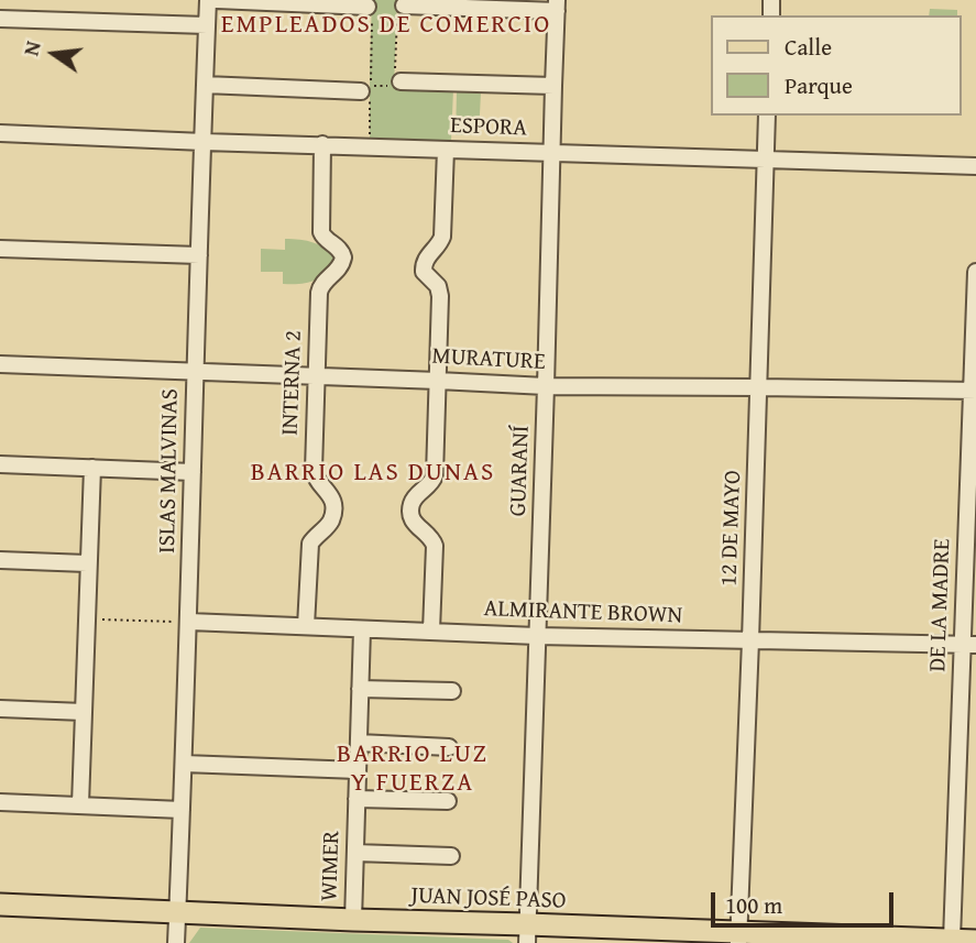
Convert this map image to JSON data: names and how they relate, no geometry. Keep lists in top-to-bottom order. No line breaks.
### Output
{"streets":{"main road":["JUAN JOSÉ PASO"],"street":["ESPORA","MURATURE","INTERNA 2","ISLAS MALVINAS","GUARANÍ","12 DE MAYO","DE LA MADRE","ALMIRANTE BROWN","WIMER"]},"crossings":[["ESPORA","INTERNA 2"],["ESPORA","ISLAS MALVINAS"],["ESPORA","GUARANÍ"],["ESPORA","12 DE MAYO"],["MURATURE","INTERNA 2"],["MURATURE","ISLAS MALVINAS"],["MURATURE","GUARANÍ"],["MURATURE","12 DE MAYO"],["MURATURE","DE LA MADRE"],["INTERNA 2","ALMIRANTE BROWN"],["ISLAS MALVINAS","ALMIRANTE BROWN"],["ISLAS MALVINAS","JUAN JOSÉ PASO"],["GUARANÍ","ALMIRANTE BROWN"],["GUARANÍ","JUAN JOSÉ PASO"],["12 DE MAYO","ALMIRANTE BROWN"],["12 DE MAYO","JUAN JOSÉ PASO"],["DE LA MADRE","ALMIRANTE BROWN"],["DE LA MADRE","JUAN JOSÉ PASO"],["ALMIRANTE BROWN","WIMER"],["WIMER","JUAN JOSÉ PASO"]],"districts":["EMPLEADOS DE COMERCIO","BARRIO LAS DUNAS","BARRIO LUZ Y FUERZA"],"legend":["Calle","Parque"],"scale_bar":"100 m","north":"left"}
